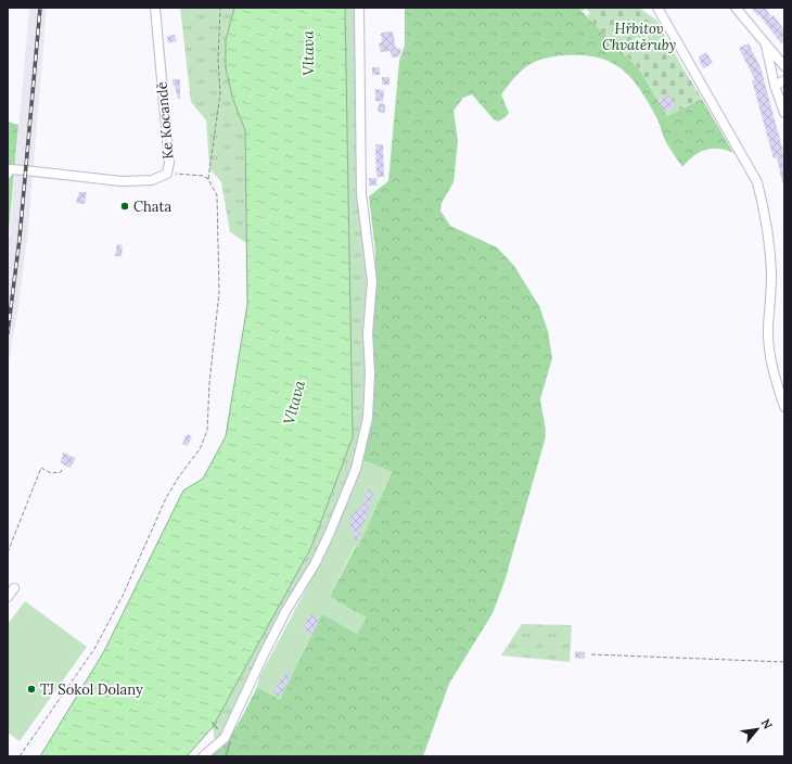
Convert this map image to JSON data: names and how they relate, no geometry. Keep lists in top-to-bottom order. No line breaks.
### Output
{"streets":{"street":["Ke Kocandě"]},"water":["Vltava"],"parks":["Hřbitov Chvatěruby"],"places":["Chata","TJ Sokol Dolany"],"north":"top right"}
